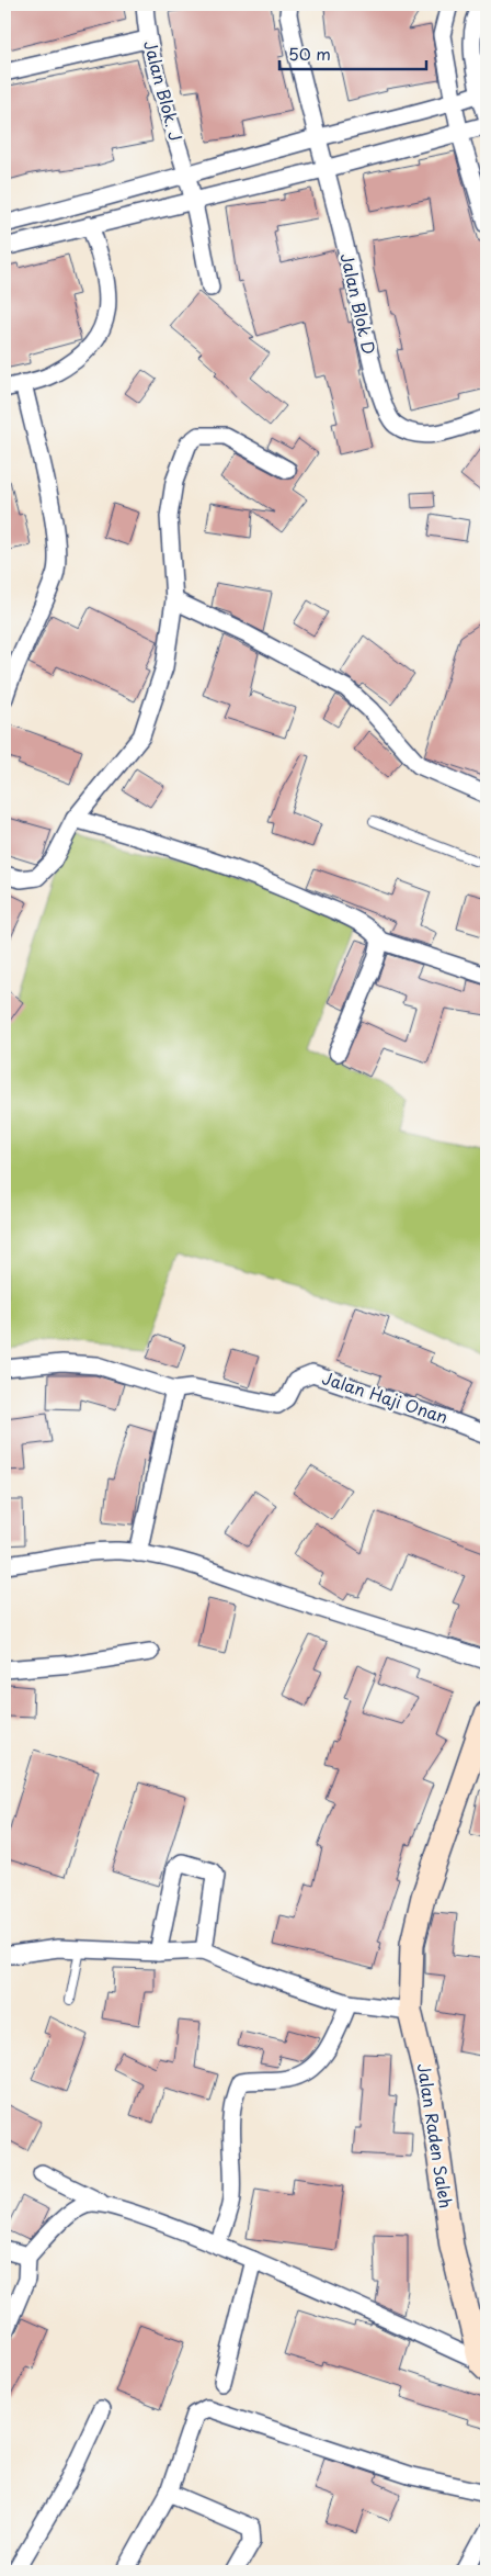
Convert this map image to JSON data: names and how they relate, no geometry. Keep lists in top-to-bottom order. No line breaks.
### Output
{"streets":{"street":["Jalan Blok. J","Jalan Blok D","Jalan Haji Onan","Jalan Raden Saleh"]},"scale_bar":"50 m"}
